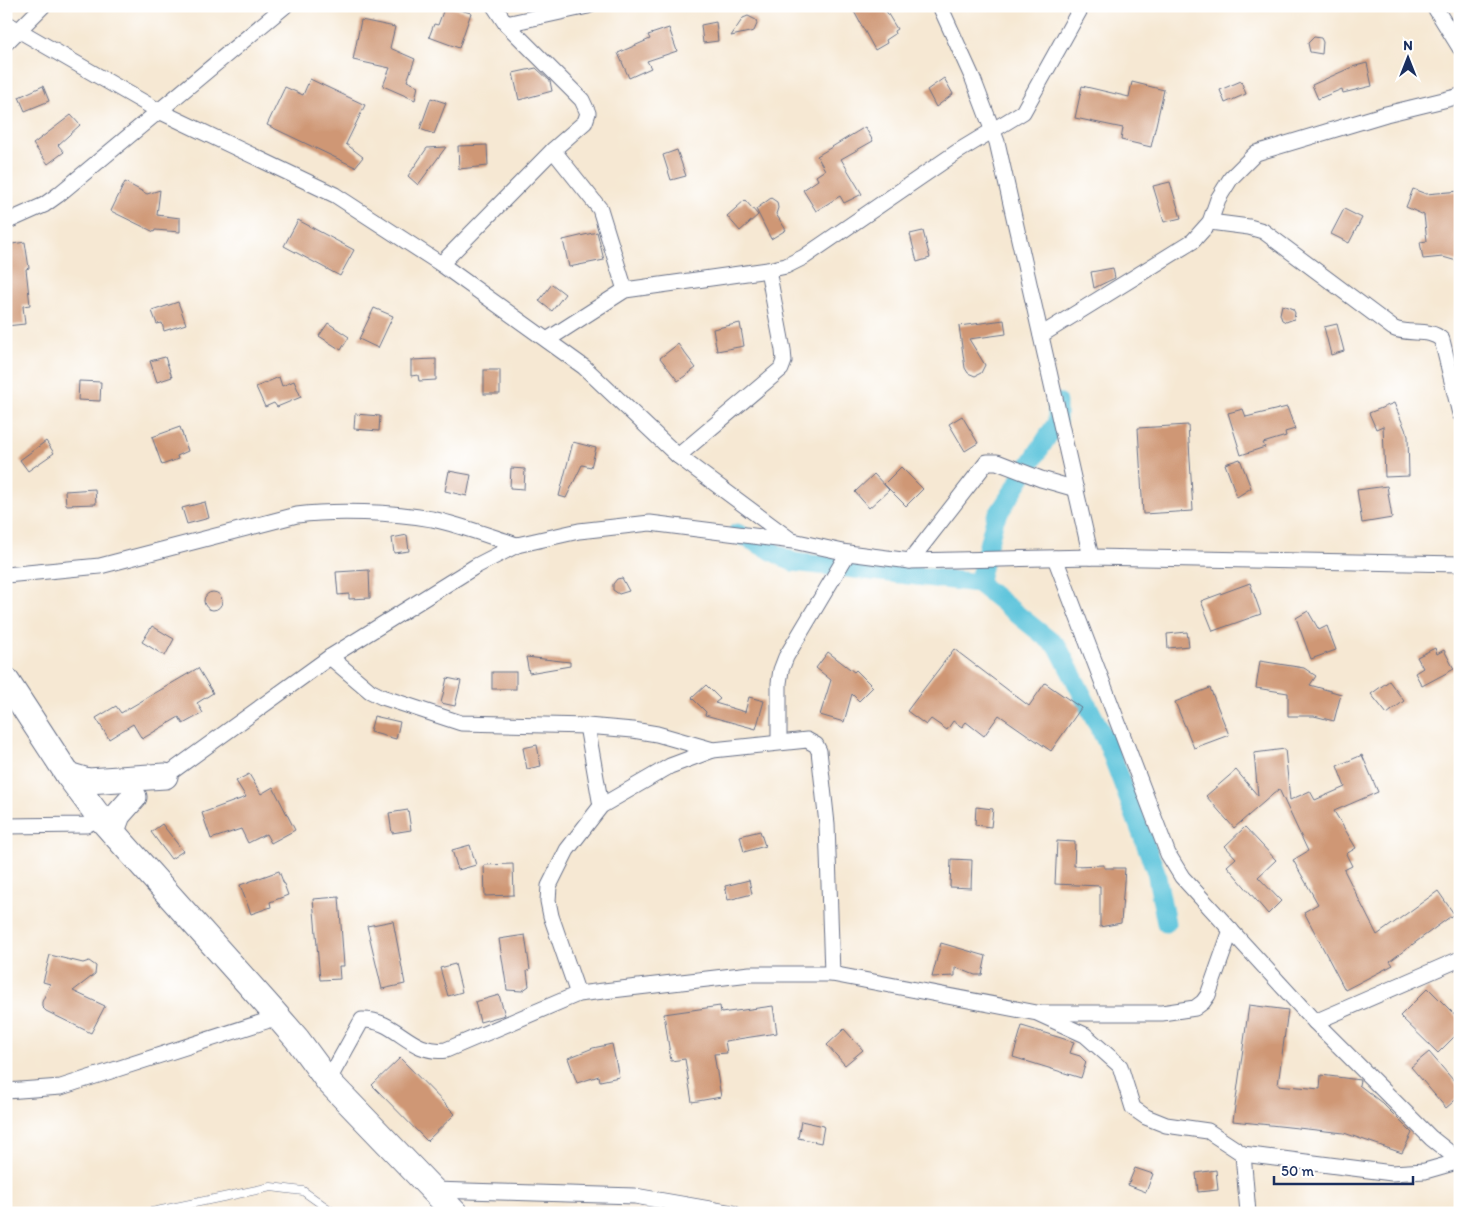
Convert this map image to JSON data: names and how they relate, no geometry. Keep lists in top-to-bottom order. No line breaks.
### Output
{"scale_bar":"50 m","north":"top"}
